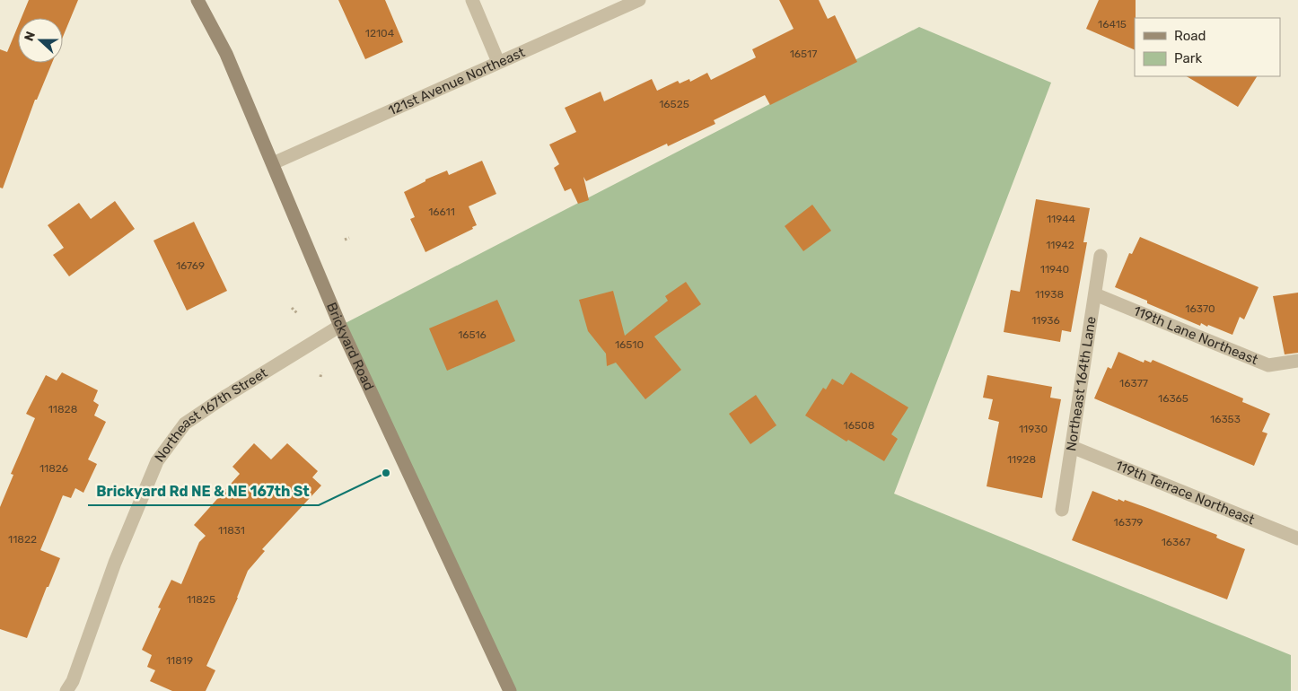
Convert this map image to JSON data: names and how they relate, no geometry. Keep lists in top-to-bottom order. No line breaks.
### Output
{"streets":{"street":["121st Avenue Northeast","119th Lane Northeast","Brickyard Road","Northeast 164th Lane","Northeast 167th Street","119th Terrace Northeast"]},"crossings":[["121st Avenue Northeast","Brickyard Road"],["119th Lane Northeast","Northeast 164th Lane"],["Brickyard Road","Northeast 167th Street"],["Northeast 164th Lane","119th Terrace Northeast"]],"places":["Brickyard Rd NE & NE 167th St"],"house_numbers":["16415","12104","16517","16525","16611","11944","11942","16769","11940","11938","16370","11936","16516","16510","16377","16365","11828","16353","16508","11930","11928","11826","16379","11831","11822","16367","11825","11819"],"legend":["Road","Park"],"north":"left"}
